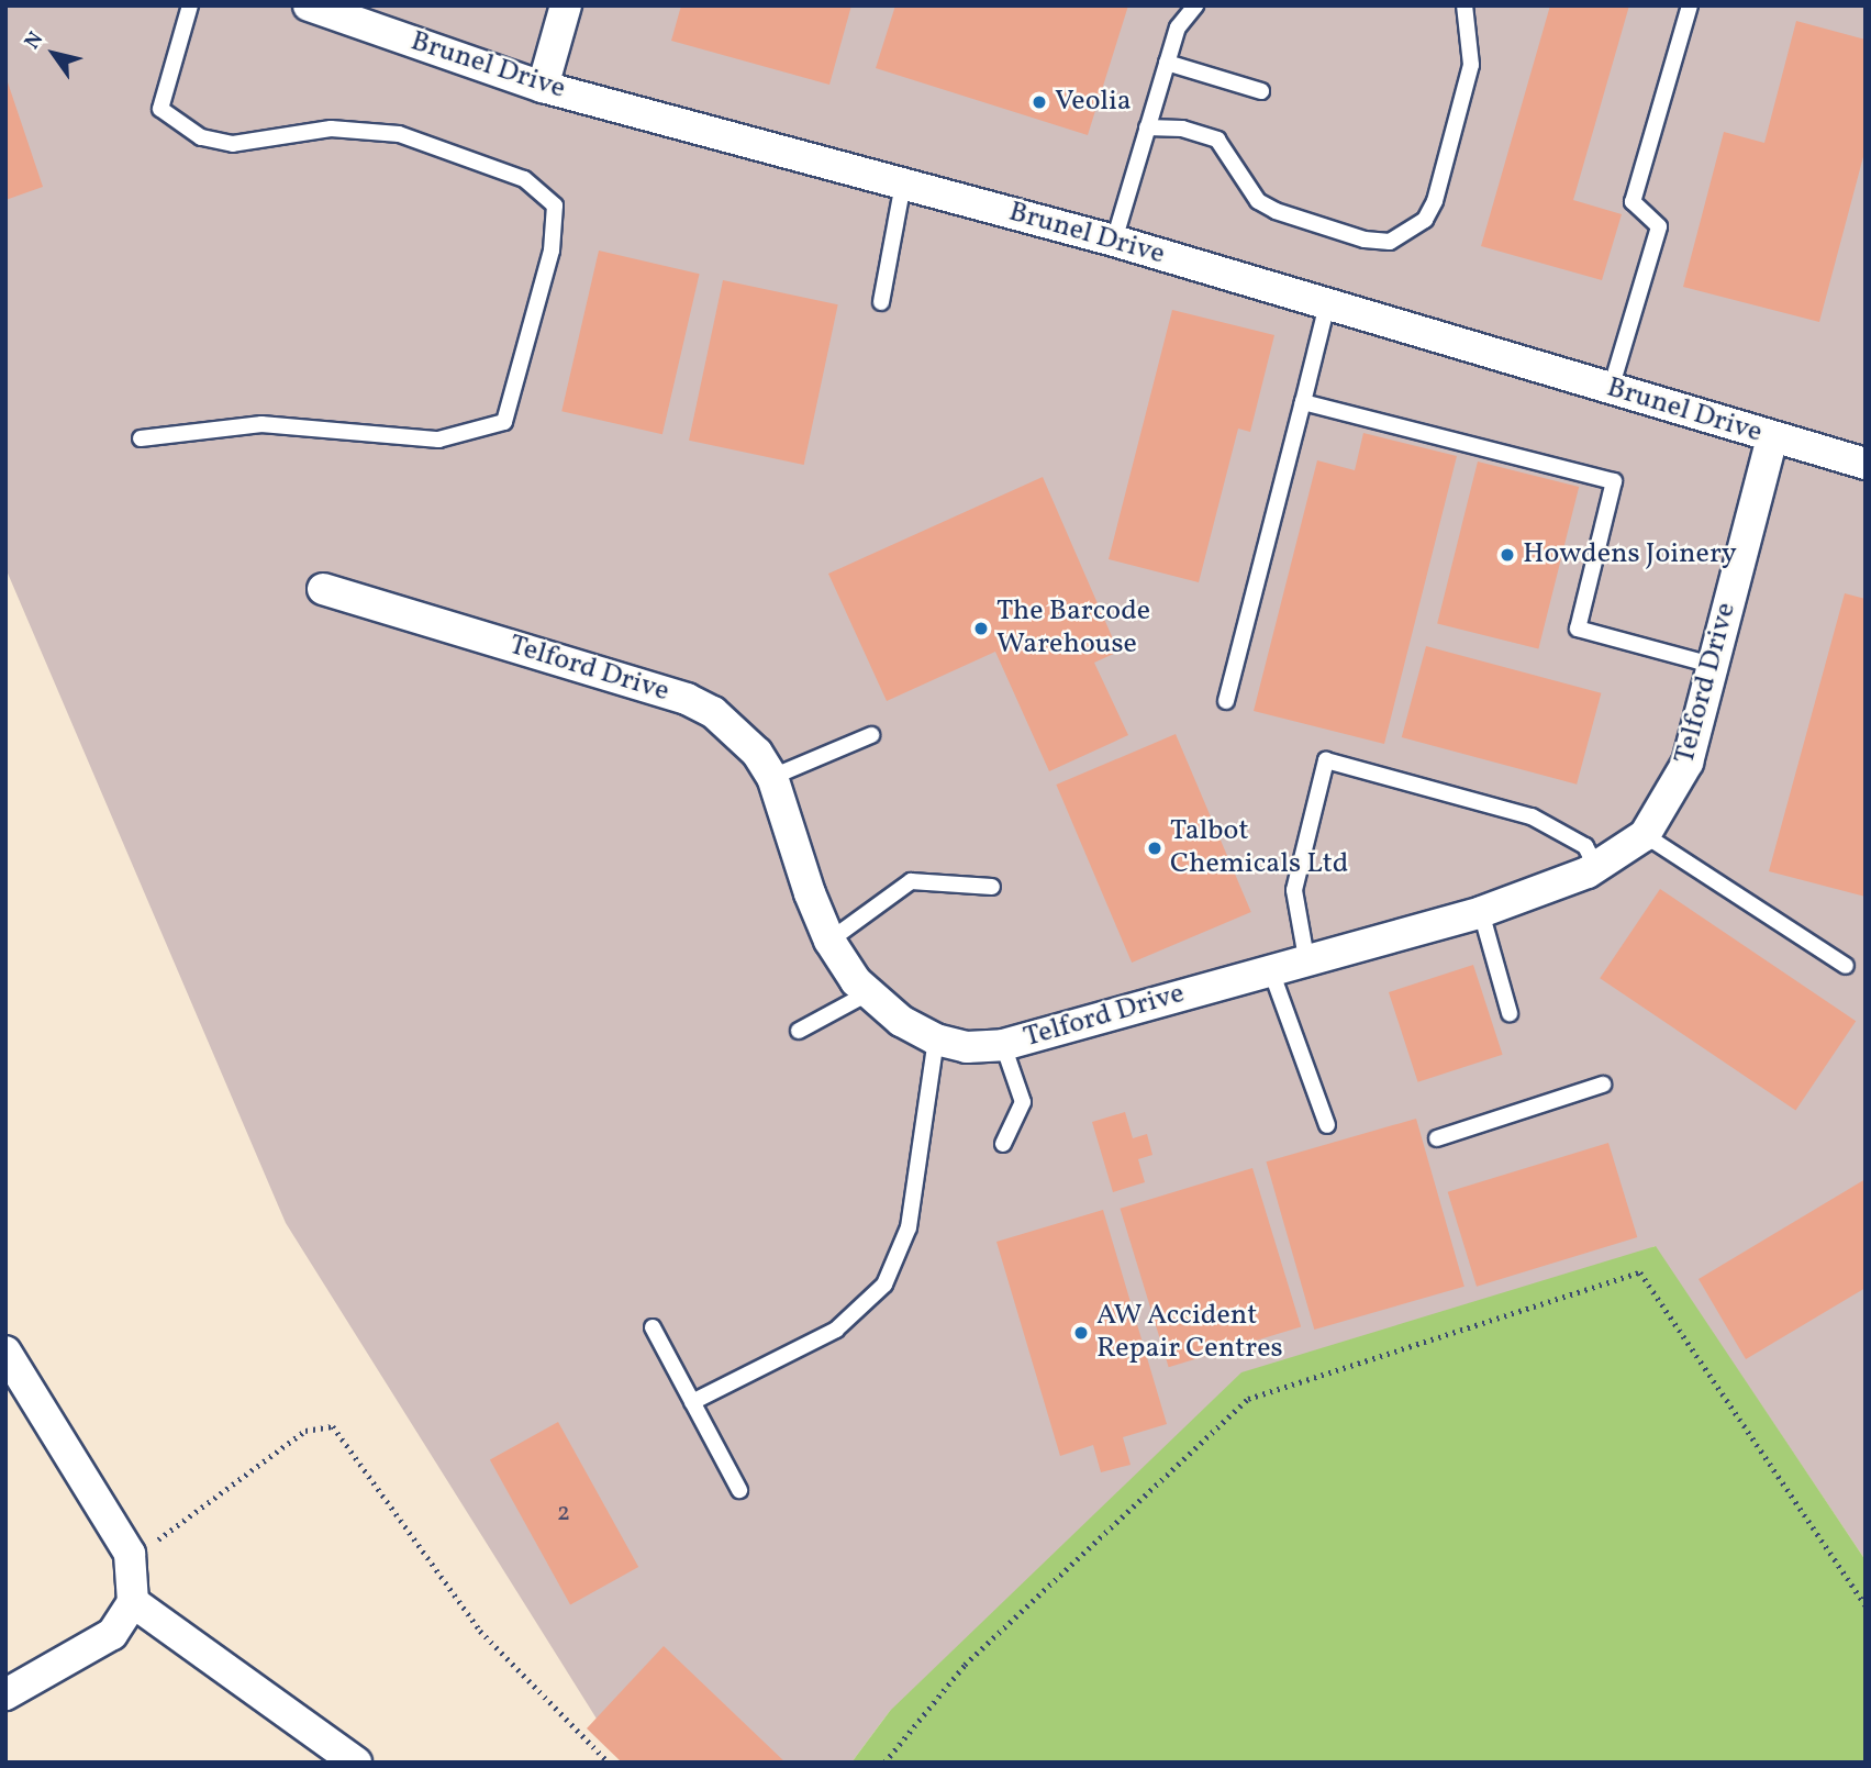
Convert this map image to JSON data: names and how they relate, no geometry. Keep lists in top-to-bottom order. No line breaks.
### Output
{"streets":{"street":["Brunel Drive","Telford Drive"]},"crossings":[["Brunel Drive","Telford Drive"]],"places":["Veolia","Howdens Joinery","The Barcode Warehouse","Talbot Chemicals Ltd","AW Accident Repair Centres"],"house_numbers":["2"],"north":"top left"}
